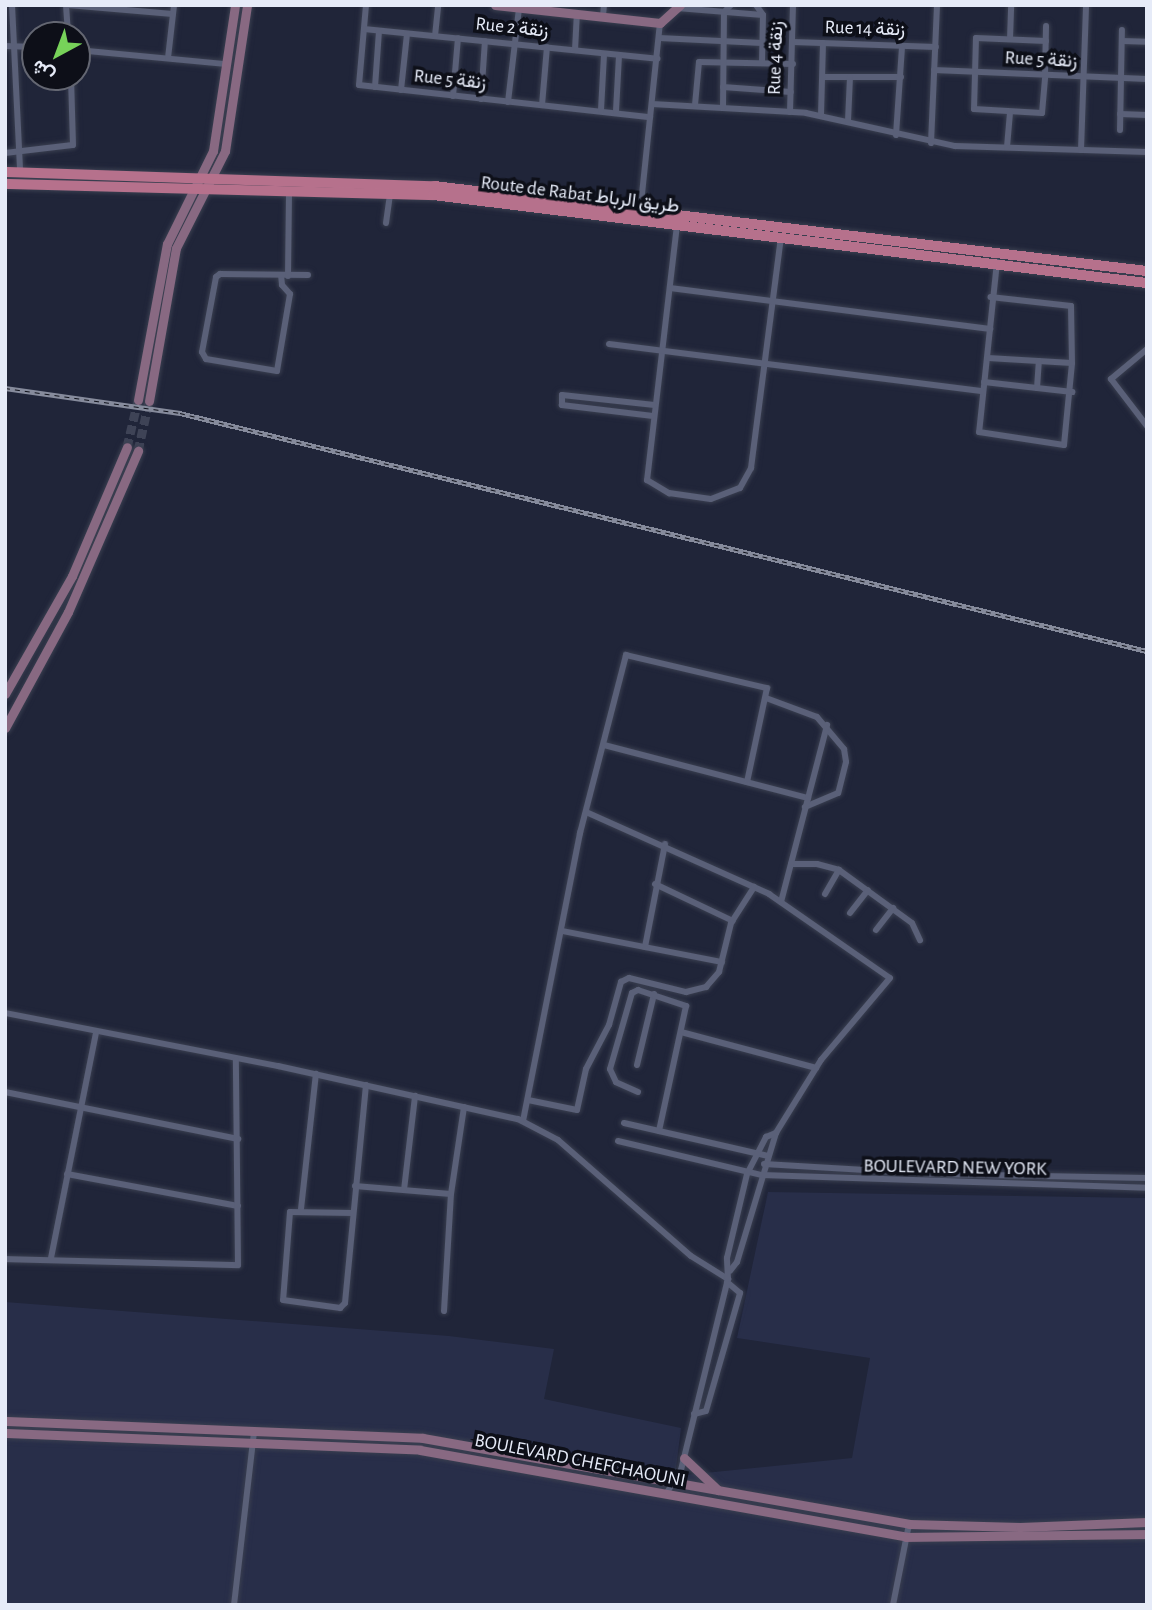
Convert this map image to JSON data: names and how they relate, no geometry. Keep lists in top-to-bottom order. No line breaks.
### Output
{"streets":{"main road":["Route de Rabat طريق الرباط"],"street":["Rue 2 زنقة","Rue 14 زنقة","Rue 4 زنقة","Rue 5 زنقة","BOULEVARD NEW YORK","BOULEVARD CHEFCHAOUNI"]},"crossings":[["Rue 2 زنقة","Rue 5 زنقة"],["Rue 14 زنقة","Rue 4 زنقة"]],"north":"bottom left"}
